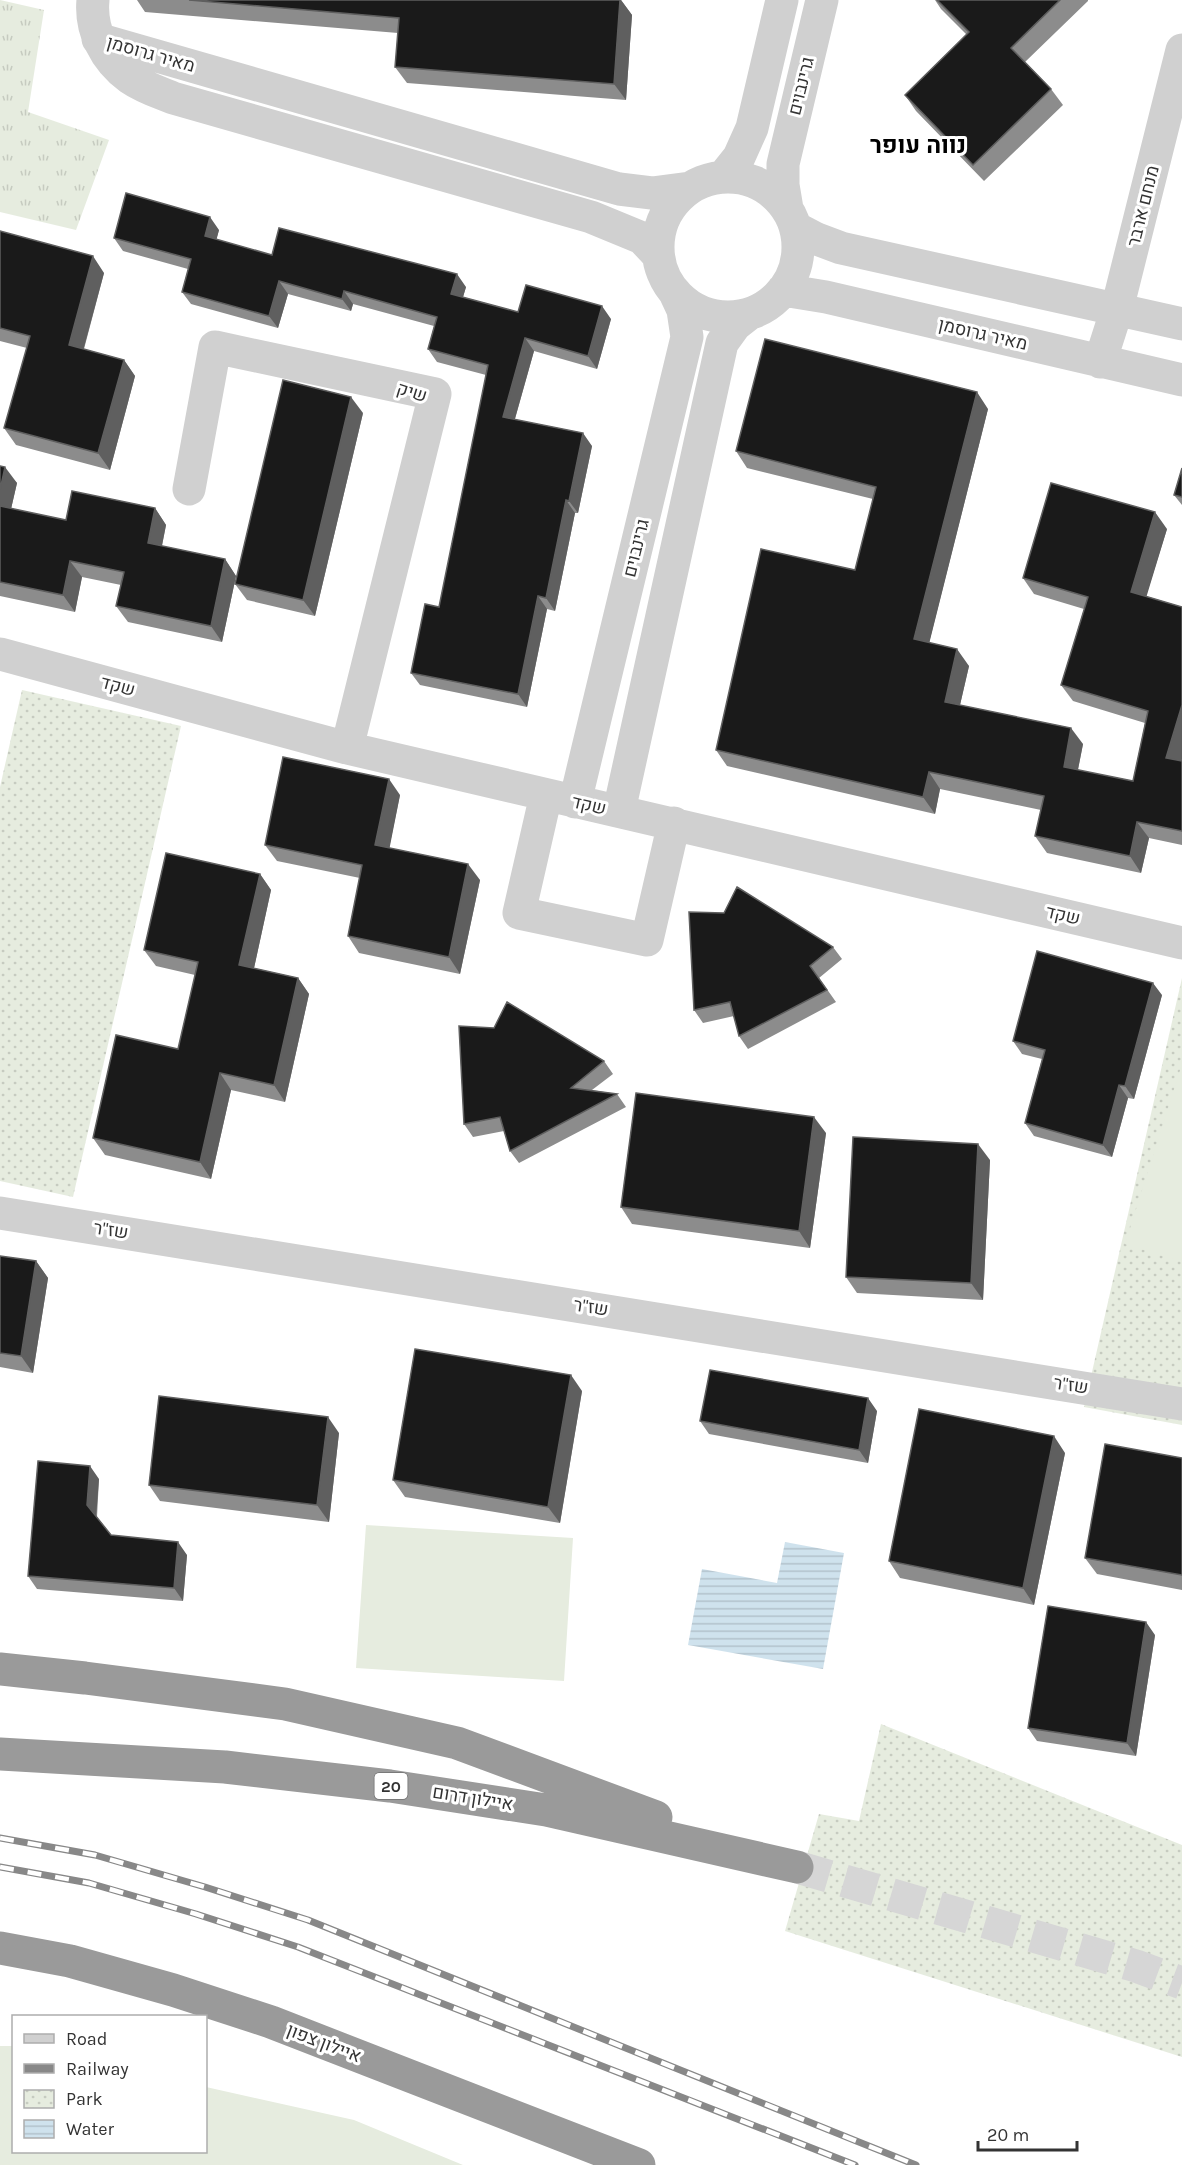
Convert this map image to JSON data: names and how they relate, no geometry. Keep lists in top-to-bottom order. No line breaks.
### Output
{"streets":{"highway":["20","איילון דרום","איילון צפון"],"street":["מאיר גרוסמן","גרינבוים","מנחם ארבר","שיק","שקד","שז\"ר"]},"crossings":[["מאיר גרוסמן","גרינבוים"],["מאיר גרוסמן","מנחם ארבר"],["גרינבוים","שקד"],["שיק","שקד"]],"districts":["נווה עופר"],"legend":["Road","Railway","Park","Water"],"scale_bar":"20 m"}
